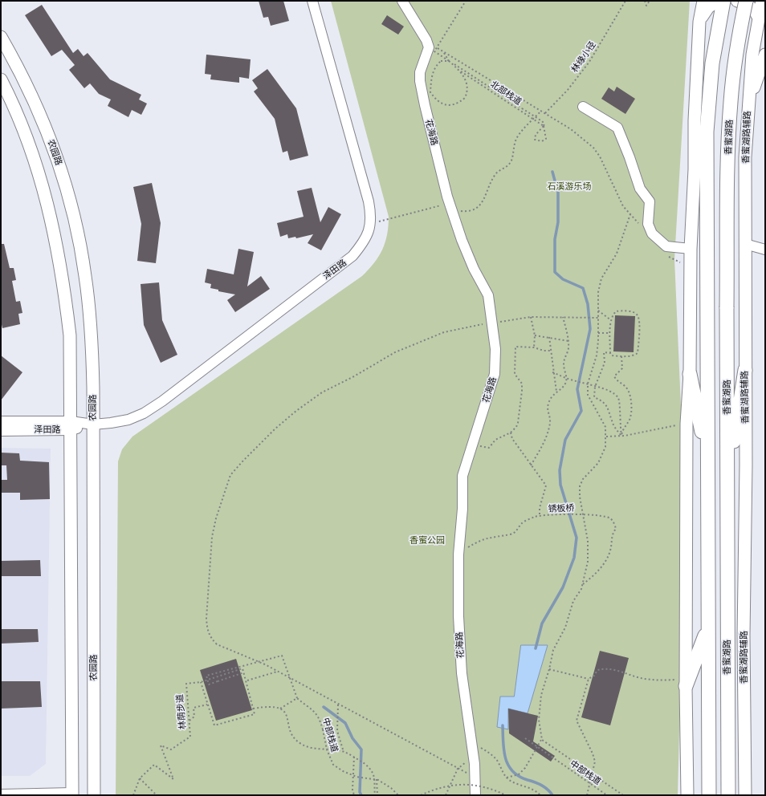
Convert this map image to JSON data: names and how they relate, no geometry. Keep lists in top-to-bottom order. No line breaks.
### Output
{"streets":{"highway":["香蜜湖路"],"main road":["香蜜湖路辅路","农园路"],"street":["花海路","泽田路"],"path":["林缘小径","北部栈道","锈板桥","林荫步道","中部栈道"]},"crossings":[["花海路","锈板桥"],["农园路","泽田路"]],"parks":["石溪游乐场","香蜜公园"]}
